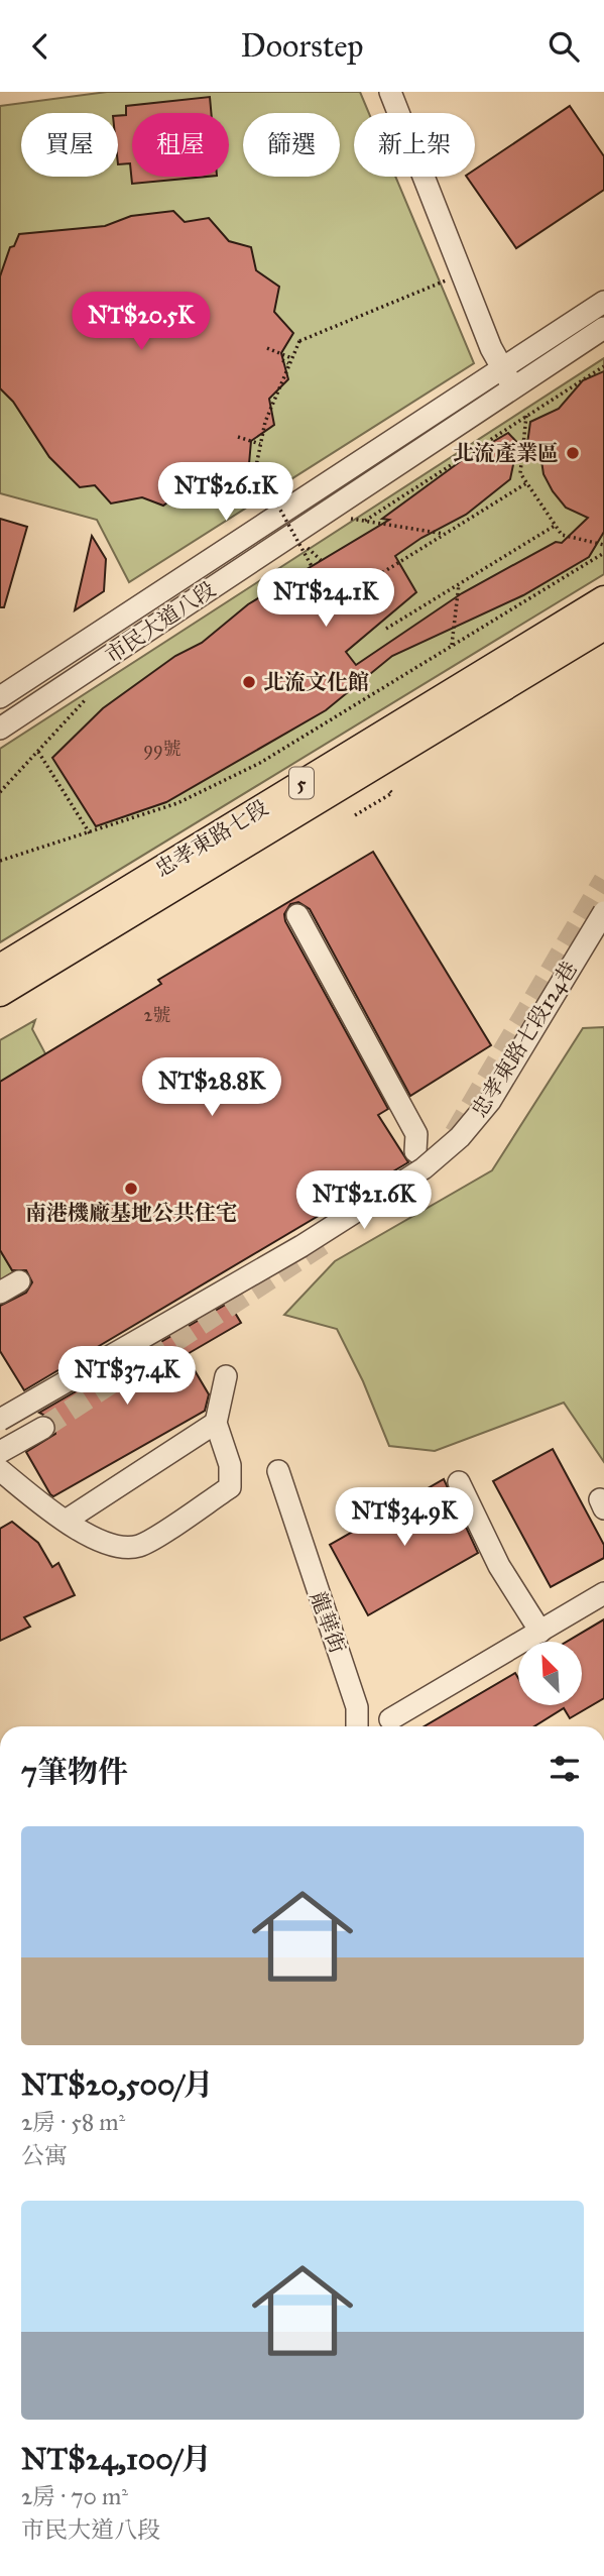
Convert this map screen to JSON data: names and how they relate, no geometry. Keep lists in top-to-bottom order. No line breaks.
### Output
{"streets":{"main road":["5","忠孝東路七段"],"street":["市民大道八段","忠孝東路七段124巷","龍華街"]},"places":["北流產業區","北流文化館","南港機廠基地公共住宅"],"house_numbers":["99號","2號"],"north":"top left","page":{"header":"Doorstep","chip":["買屋","租屋","篩選","新上架"],"price":["NT$20.5K","NT$26.1K","NT$24.1K","NT$28.8K","NT$21.6K","NT$37.4K","NT$34.9K"],"heading":"7筆物件","list":[{"name":"NT$20,500/月","note":"2房 · 58 m² · 公寓"},{"name":"NT$24,100/月","note":"2房 · 70 m² · 市民大道八段"}]}}
